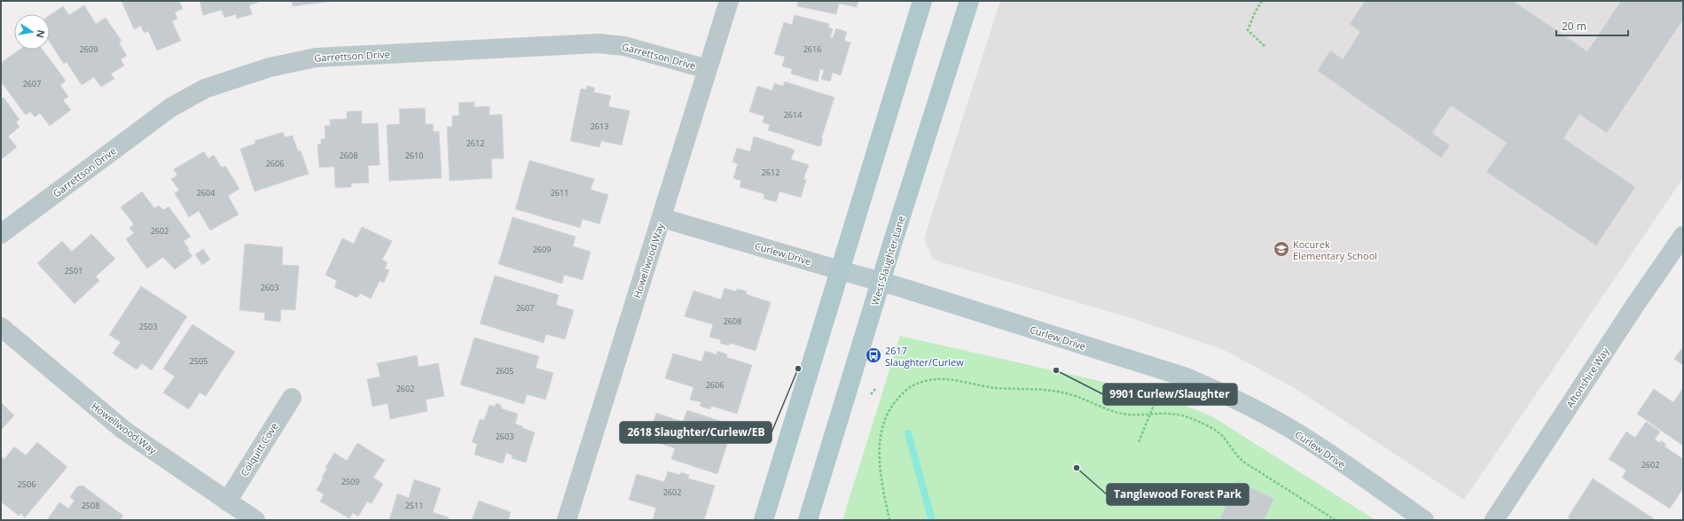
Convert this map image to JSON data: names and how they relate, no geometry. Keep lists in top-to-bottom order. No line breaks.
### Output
{"streets":{"main road":["West Slaughter Lane"],"street":["Garrettson Drive","Curlew Drive","Howellwood Way","Aftonshire Way","Colquitt Cove"]},"crossings":[["Garrettson Drive","Howellwood Way"],["Curlew Drive","Howellwood Way"],["Curlew Drive","West Slaughter Lane"],["Howellwood Way","Colquitt Cove"]],"places":{"school or university":["Kocurek Elementary School"],"bus stop":["2617 Slaughter/Curlew"],"other":["2618 Slaughter/Curlew/EB","9901 Curlew/Slaughter","Tanglewood Forest Park"]},"house_numbers":["2609","2616","2607","2614","2613","2612","2608","2610","2606","2612","2604","2611","2602","2609","2501","2603","2607","2608","2503","2505","2605","2606","2602","2603","2602","2509","2506","2602","2508","2511"],"scale_bar":"20 m","north":"right"}
